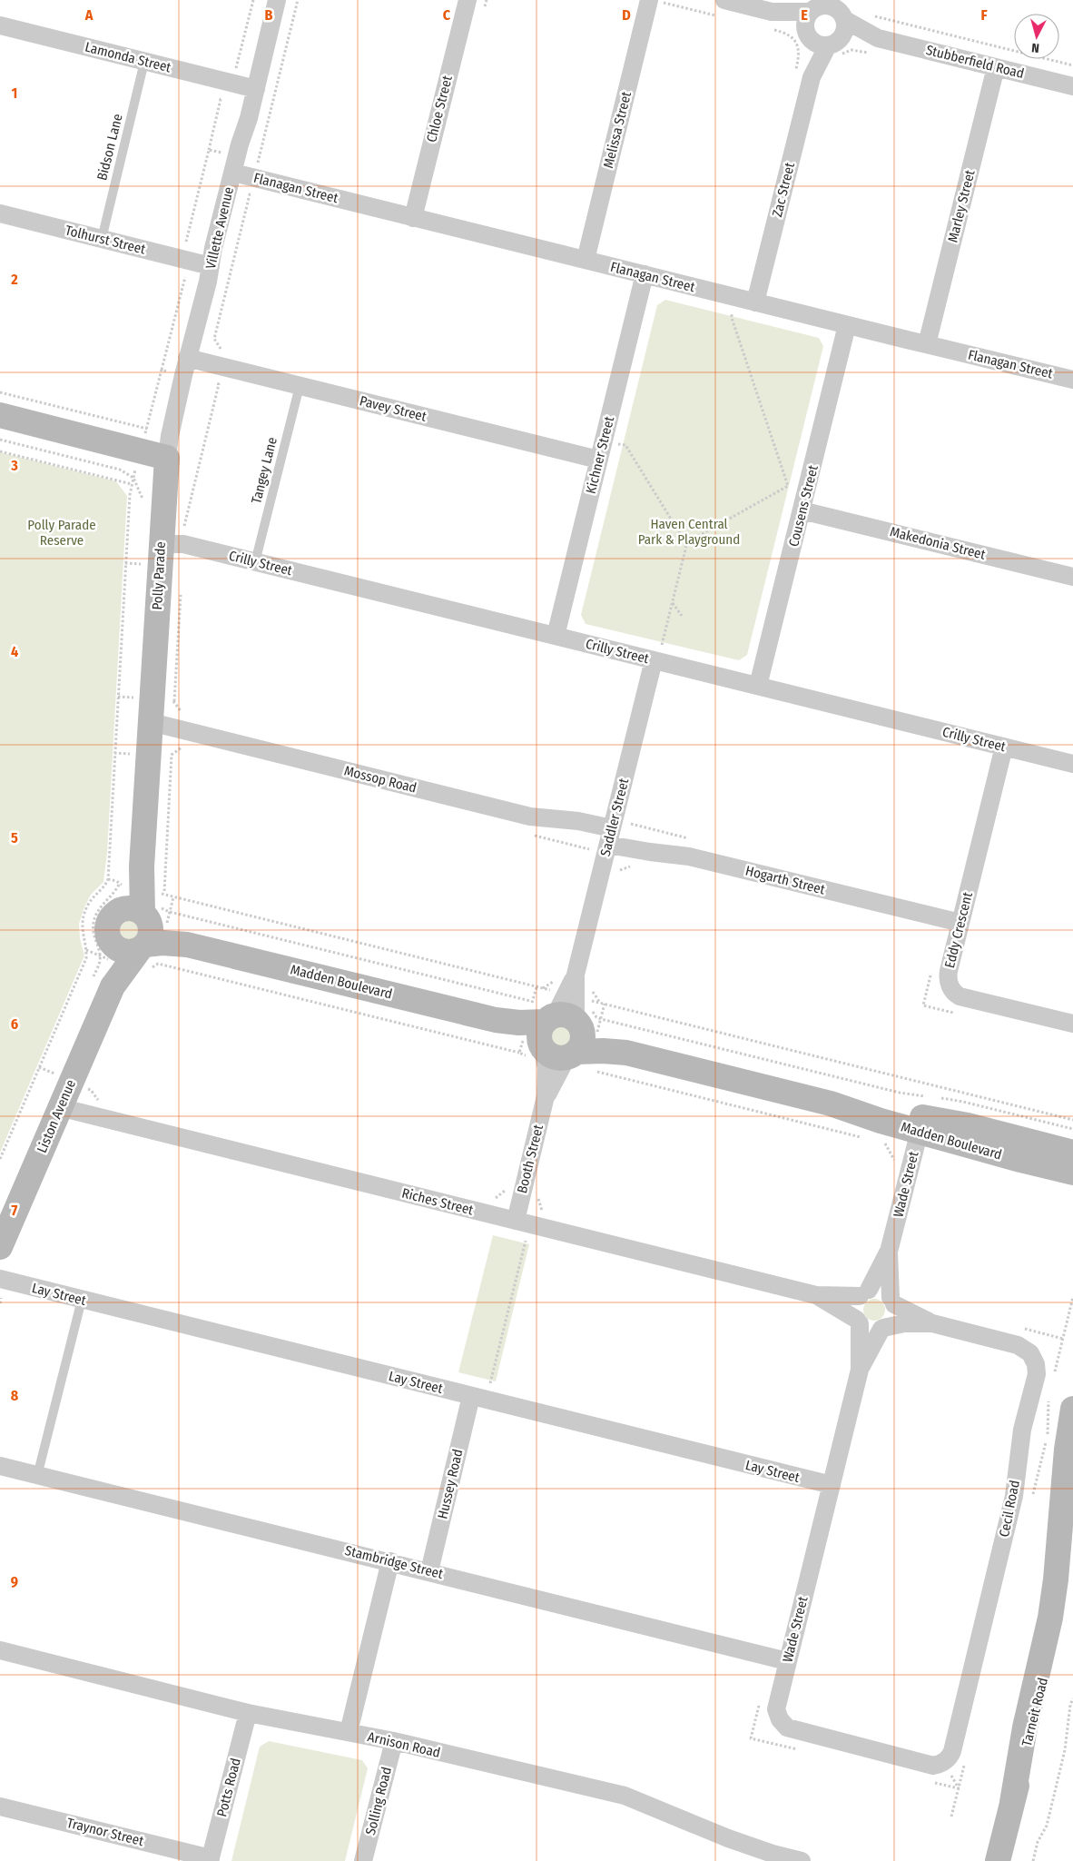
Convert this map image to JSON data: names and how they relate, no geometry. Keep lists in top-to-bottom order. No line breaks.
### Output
{"streets":{"street":["Lamonda Street","Stubberfield Road","Chloe Street","Melissa Street","Flanagan Street","Zac Street","Marley Street","Villette Avenue","Tolhurst Street","Pavey Street","Kichner Street","Cousens Street","Makedonia Street","Crilly Street","Polly Parade","Mossop Road","Saddler Street","Hogarth Street","Eddy Crescent","Madden Boulevard","Liston Avenue","Booth Street","Wade Street","Riches Street","Lay Street","Hussey Road","Cecil Road","Stambridge Street","Tarneit Road","Arnison Road","Potts Road","Solling Road","Traynor Street"],"lane":["Bidson Lane","Tangey Lane"]},"crossings":[["Lamonda Street","Bidson Lane"],["Lamonda Street","Villette Avenue"],["Stubberfield Road","Zac Street"],["Stubberfield Road","Marley Street"],["Chloe Street","Flanagan Street"],["Melissa Street","Flanagan Street"],["Bidson Lane","Tolhurst Street"],["Flanagan Street","Zac Street"],["Flanagan Street","Marley Street"],["Flanagan Street","Villette Avenue"],["Flanagan Street","Kichner Street"],["Flanagan Street","Cousens Street"],["Villette Avenue","Tolhurst Street"],["Villette Avenue","Pavey Street"],["Villette Avenue","Polly Parade"],["Pavey Street","Kichner Street"],["Pavey Street","Tangey Lane"],["Kichner Street","Crilly Street"],["Tangey Lane","Crilly Street"],["Cousens Street","Makedonia Street"],["Cousens Street","Crilly Street"],["Crilly Street","Polly Parade"],["Crilly Street","Saddler Street"],["Crilly Street","Eddy Crescent"],["Polly Parade","Mossop Road"],["Polly Parade","Madden Boulevard"],["Polly Parade","Liston Avenue"],["Mossop Road","Saddler Street"],["Mossop Road","Hogarth Street"],["Saddler Street","Hogarth Street"],["Saddler Street","Madden Boulevard"],["Saddler Street","Booth Street"],["Hogarth Street","Eddy Crescent"],["Madden Boulevard","Liston Avenue"],["Madden Boulevard","Booth Street"],["Madden Boulevard","Wade Street"],["Liston Avenue","Riches Street"],["Booth Street","Riches Street"],["Wade Street","Riches Street"],["Wade Street","Lay Street"],["Wade Street","Cecil Road"],["Wade Street","Stambridge Street"],["Riches Street","Cecil Road"],["Lay Street","Hussey Road"],["Hussey Road","Stambridge Street"],["Arnison Road","Potts Road"],["Arnison Road","Solling Road"],["Potts Road","Traynor Street"]],"parks":["Haven Central Park & Playground","Polly Parade Reserve"],"north":"bottom","grid":{"columns":["A","B","C","D","E","F"],"rows":["1","2","3","4","5","6","7","8","9"]}}
